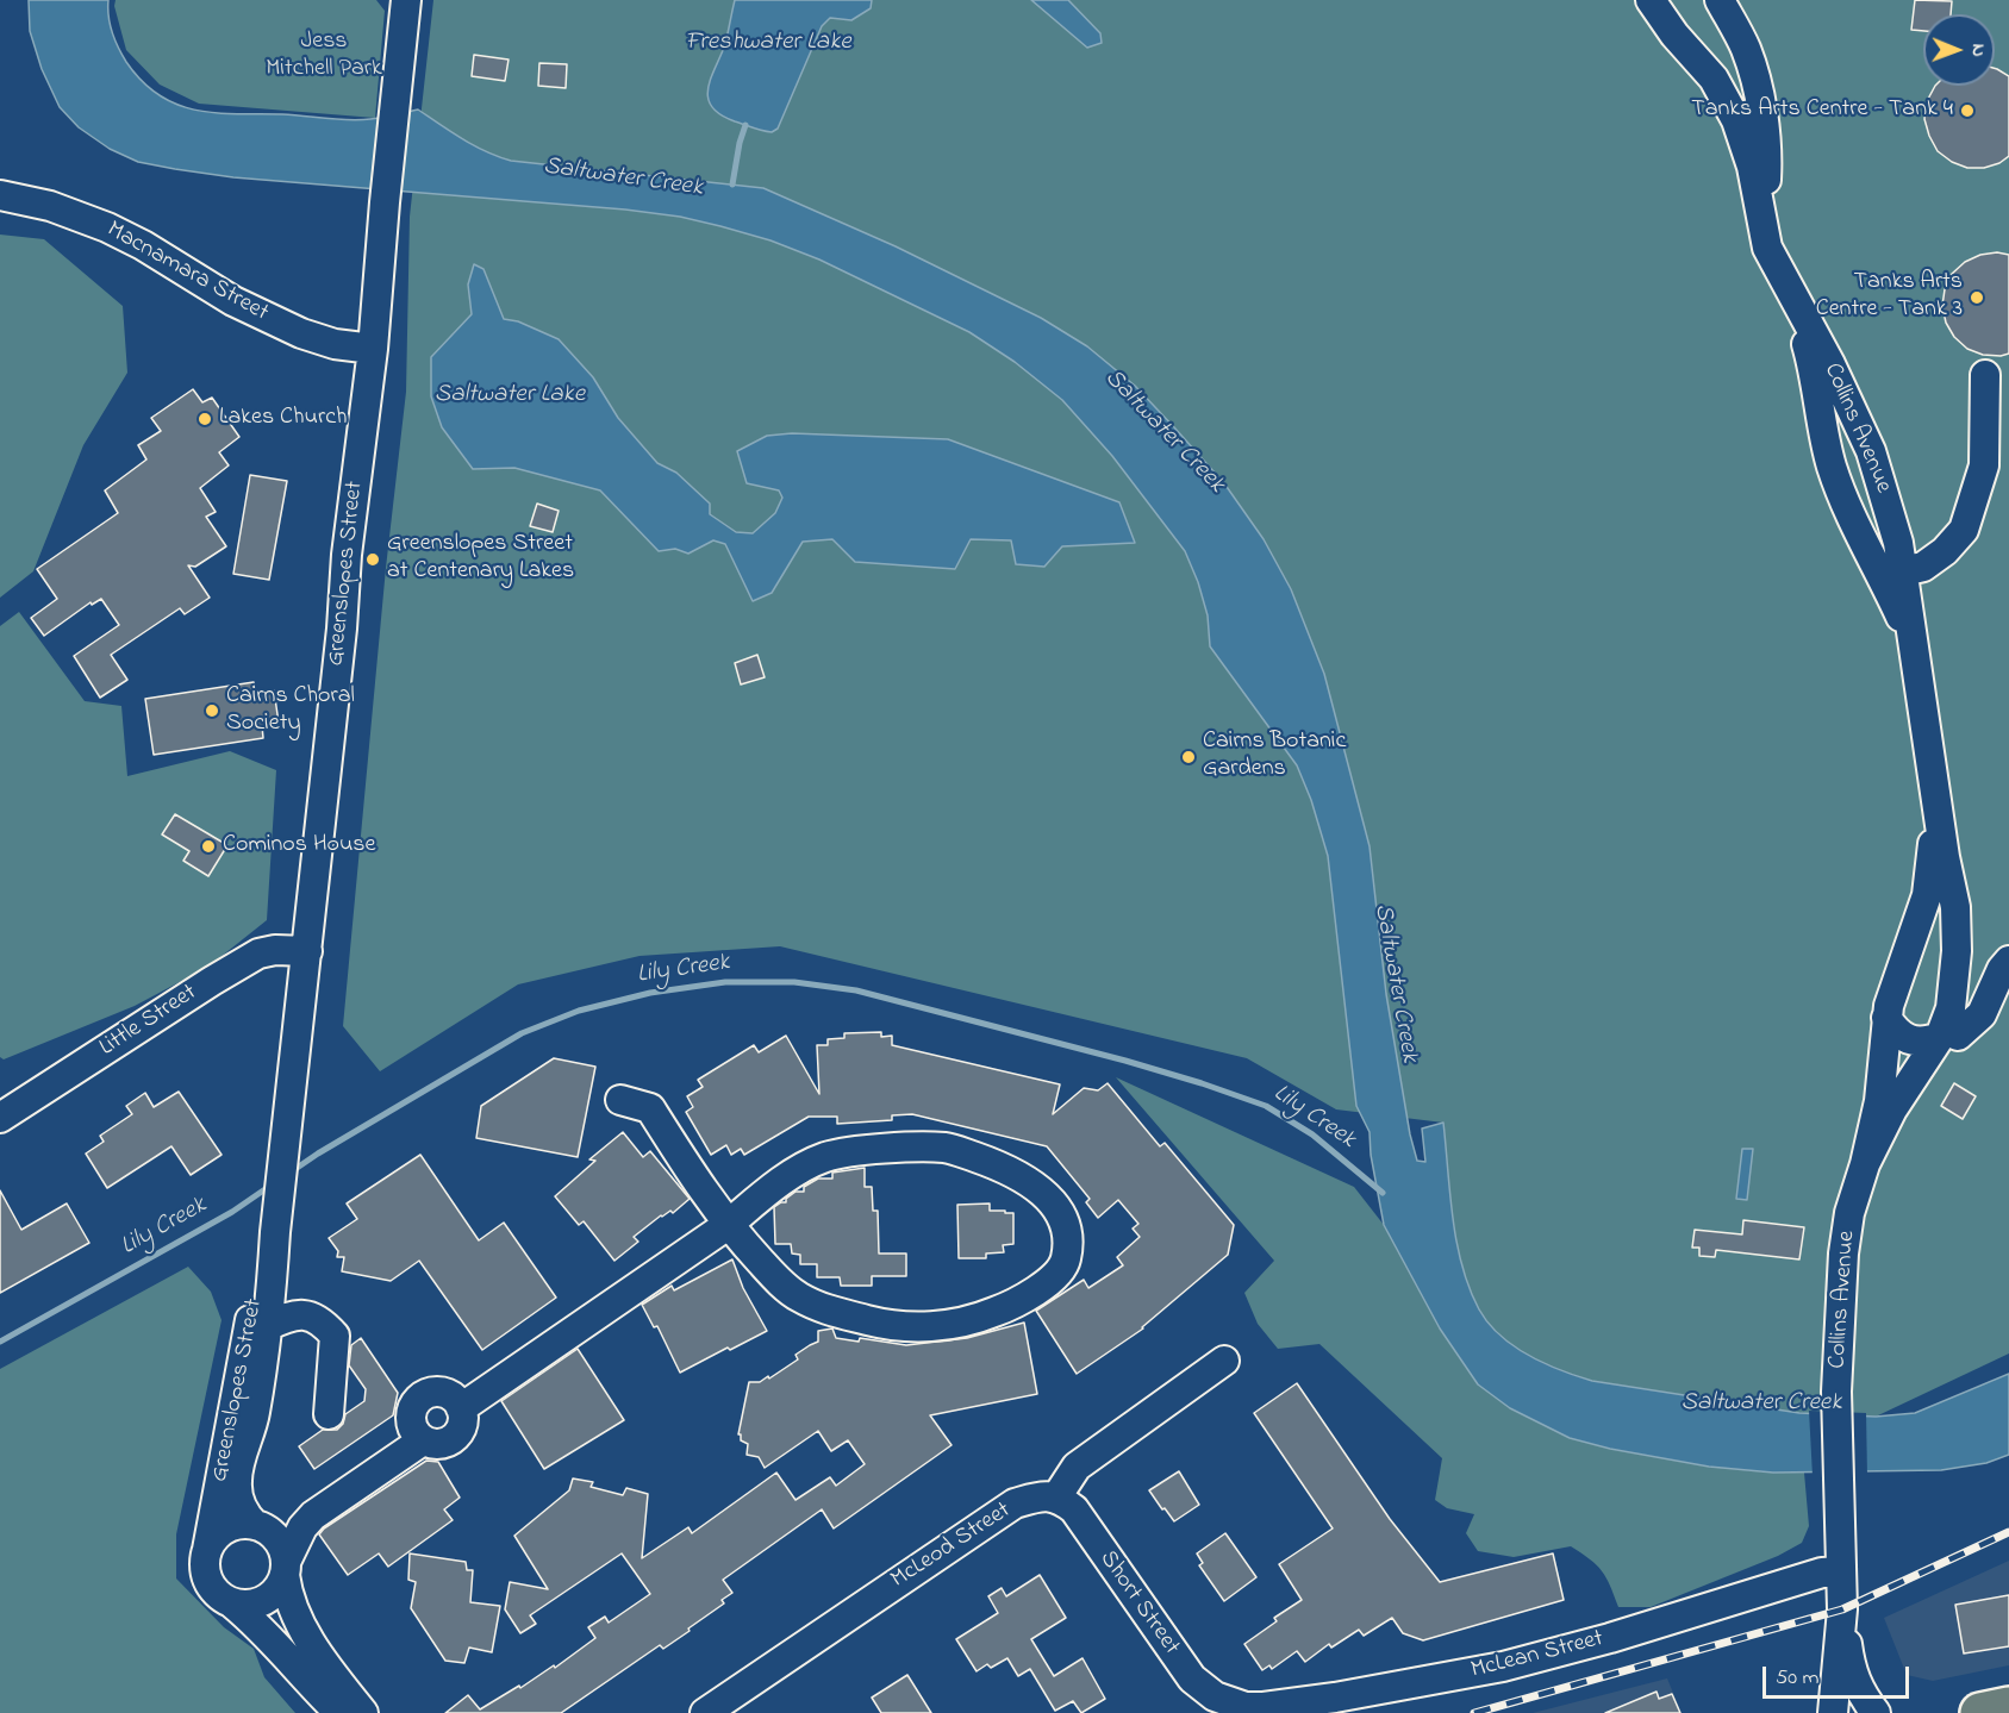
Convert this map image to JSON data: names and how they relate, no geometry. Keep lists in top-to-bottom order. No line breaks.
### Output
{"streets":{"street":["Macnamara Street","Collins Avenue","Greenslopes Street","Little Street","McLeod Street","Short Street","McLean Street"]},"crossings":[["Macnamara Street","Greenslopes Street"],["Collins Avenue","McLean Street"],["Greenslopes Street","Little Street"],["McLeod Street","Short Street"],["Short Street","McLean Street"]],"water":["Freshwater Lake","Saltwater Creek","Saltwater Lake","Lily Creek"],"parks":["Jess Mitchell Park"],"places":["Tanks Arts Centre - Tank 4","Tanks Arts Centre - Tank 3","Lakes Church","Greenslopes Street at Centenary Lakes","Cairns Choral Society","Cairns Botanic Gardens","Cominos House"],"scale_bar":"50 m","north":"right"}
